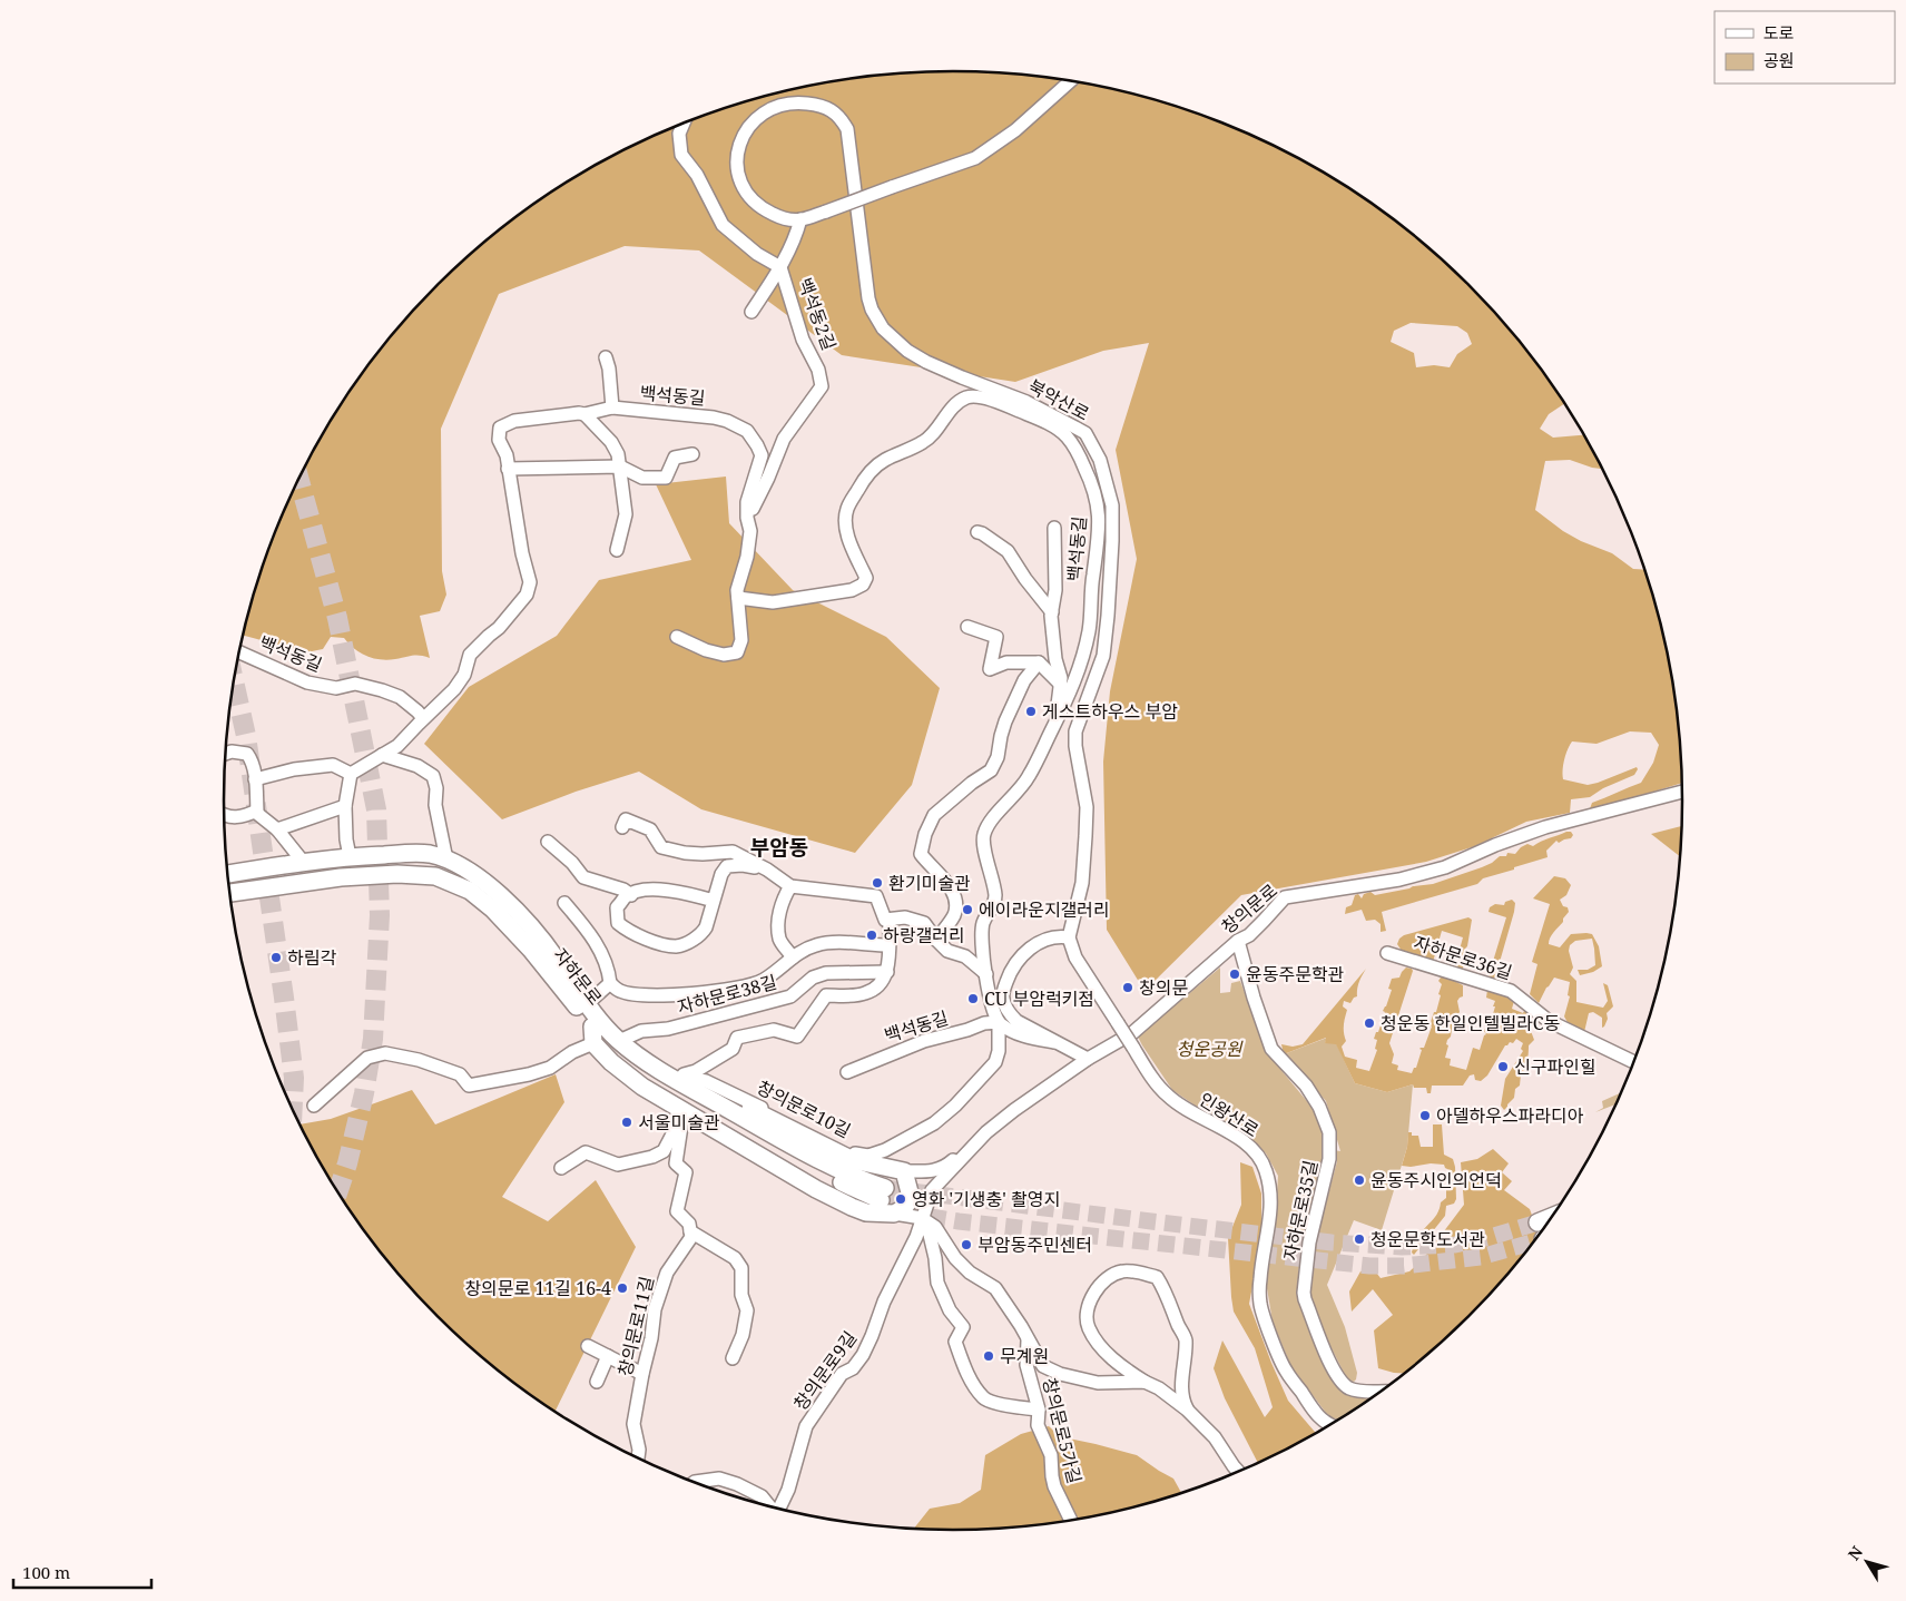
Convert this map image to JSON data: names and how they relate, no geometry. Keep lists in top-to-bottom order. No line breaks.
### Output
{"streets":{"main road":["자하문로"],"street":["백석동2길","백석동길","북악산로","창의문로","자하문로36길","자하문로38길","창의문로10길","인왕산로","자하문로35길","창의문로11길","창의문로9길","창의문로5가길"]},"crossings":[["백석동2길","백석동길"],["백석동길","창의문로10길"],["북악산로","인왕산로"],["창의문로","자하문로35길"],["창의문로","창의문로9길"],["자하문로","자하문로38길"]],"districts":["부암동"],"parks":["청운공원"],"places":["게스트하우스 부암","환기미술관","에이라운지갤러리","하랑갤러리","하림각","윤동주문학관","창의문","CU 부암럭키점","청운동 한일인텔빌라C동","신구파인힐","아델하우스파라디아","서울미술관","윤동주시인의언덕","영화 '기생충' 촬영지","청운문학도서관","부암동주민센터","창의문로 11길 16-4","무계원"],"legend":["도로","공원"],"scale_bar":"100 m","north":"top left"}
